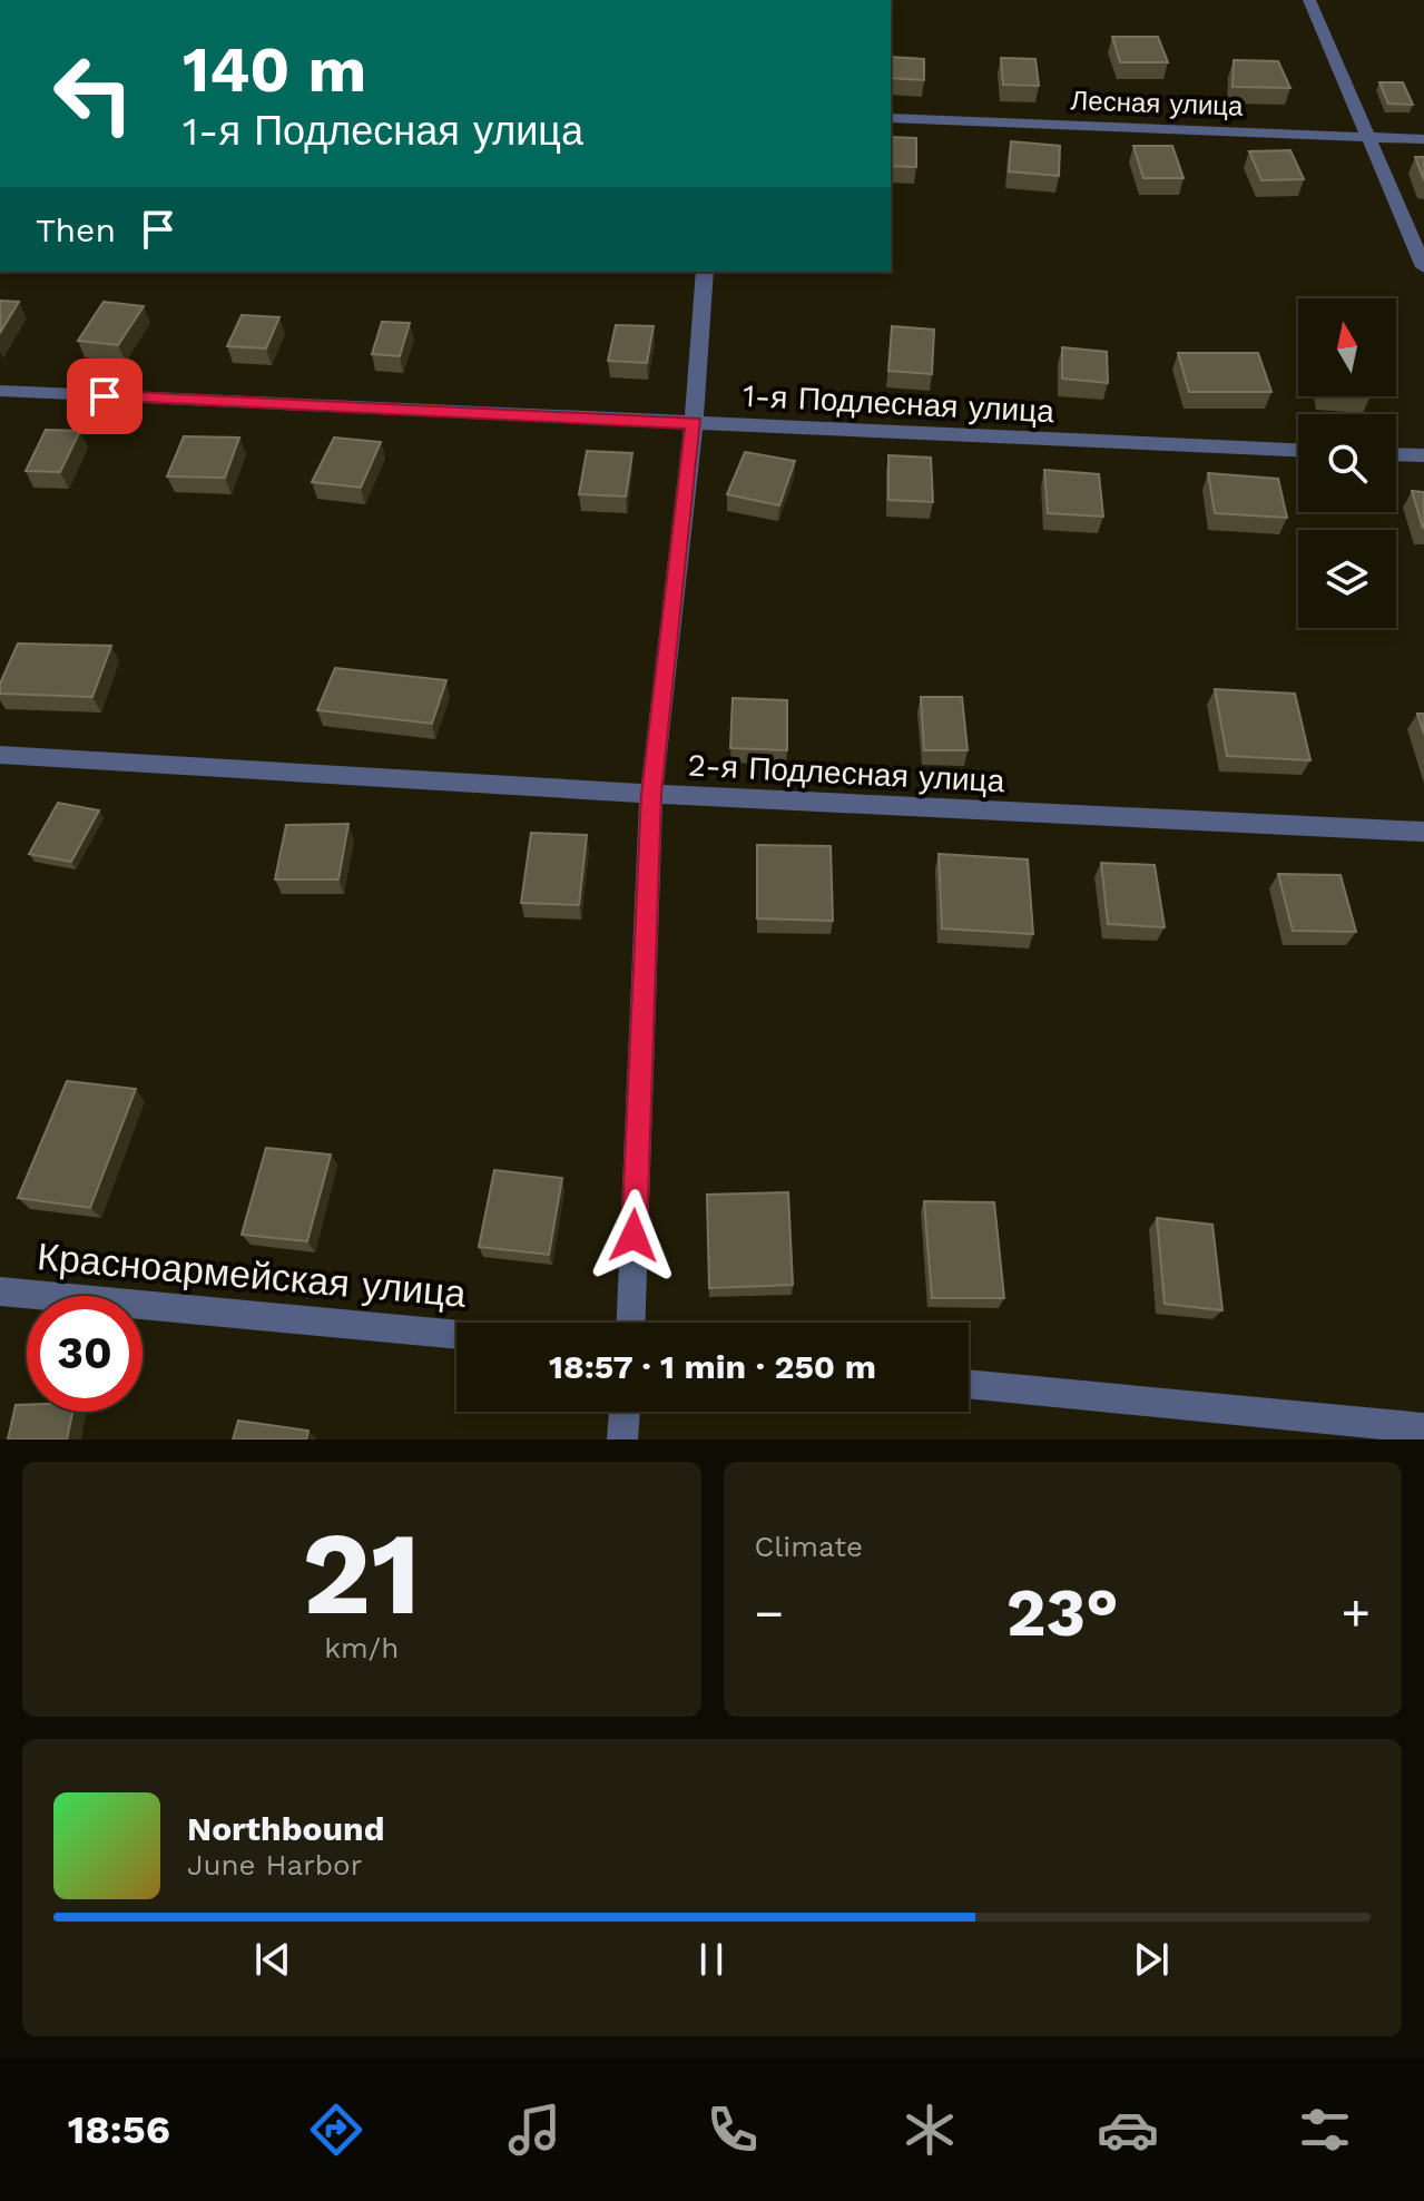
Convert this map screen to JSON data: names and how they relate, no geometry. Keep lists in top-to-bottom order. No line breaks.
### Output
{"streets":{"street":["Лесная улица","1-я Подлесная улица","2-я Подлесная улица","Красноармейская улица"]},"north":"top","page":{"turn":["140 m","1-я Подлесная улица"],"then":"Then","limit":"30","trip":"18:57 · 1 min · 250 m","tile":[["21","km/h"],"Climate"],"heat":["−","23°","+"],"song":["Northbound","June Harbor"],"tabs":"18:56"}}
